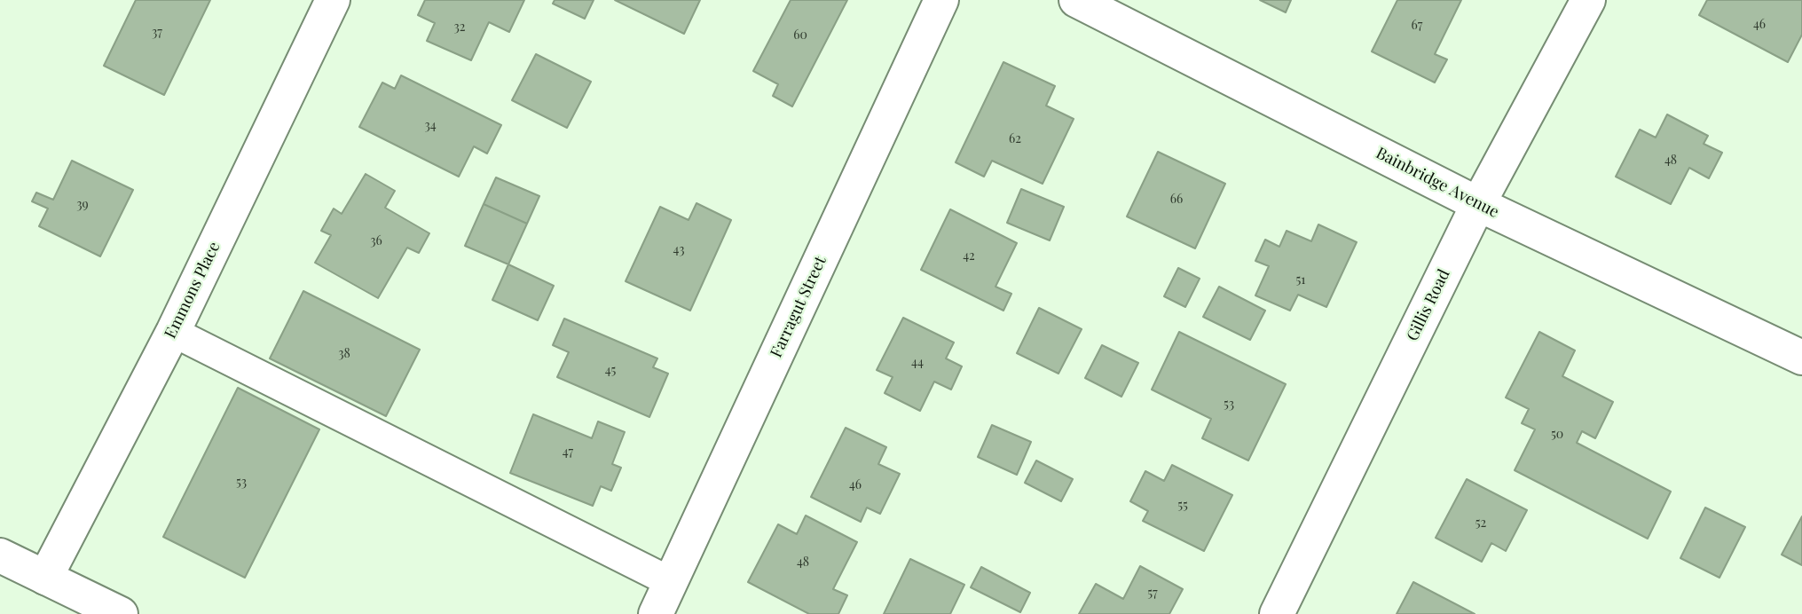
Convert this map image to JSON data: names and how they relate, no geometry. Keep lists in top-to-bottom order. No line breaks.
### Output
{"streets":{"street":["Bainbridge Avenue","Emmons Place","Gillis Road","Farragut Street"]},"crossings":[["Bainbridge Avenue","Gillis Road"]],"house_numbers":["46","67","32","37","60","34","62","48","66","39","36","43","42","51","38","44","45","53","50","47","53","46","55","52","48","57"]}
